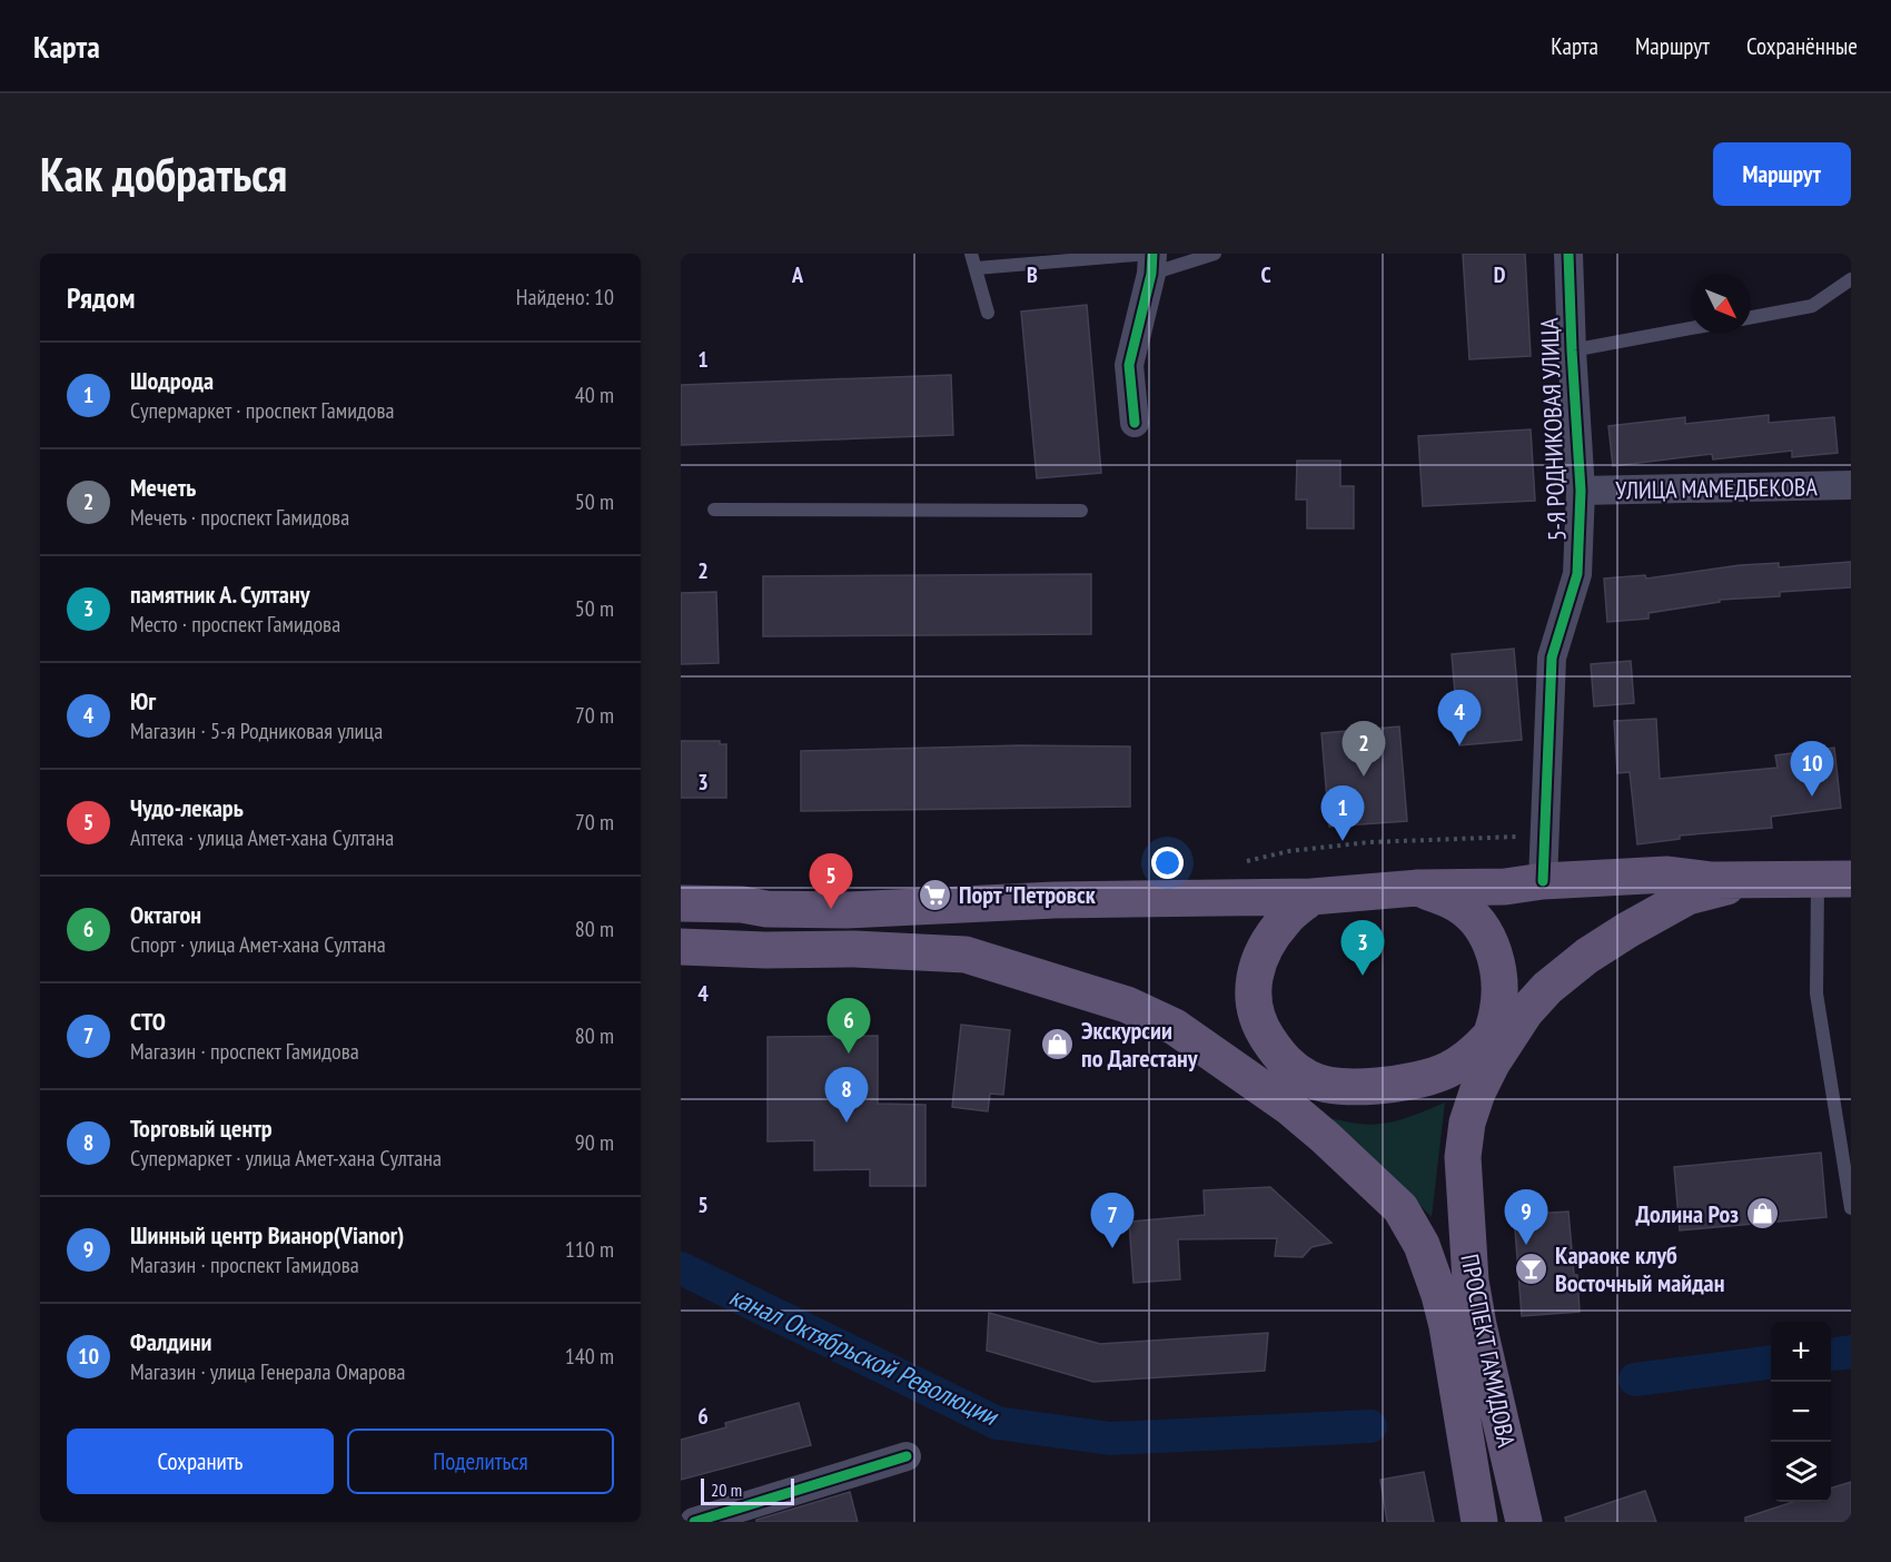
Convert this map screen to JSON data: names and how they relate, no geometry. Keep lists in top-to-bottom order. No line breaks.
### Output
{"streets":{"main road":["ПРОСПЕКТ ГАМИДОВА"],"street":["5-Я РОДНИКОВАЯ УЛИЦА","УЛИЦА МАМЕДБЕКОВА"]},"crossings":[["5-Я РОДНИКОВАЯ УЛИЦА","УЛИЦА МАМЕДБЕКОВА"]],"water":["канал Октябрьской Революции"],"places":{"supermarket":["Порт \"Петровск"],"shop":["Экскурсии по Дагестану","Долина Роз"],"bar":["Караоке клуб Восточный майдан"]},"scale_bar":"20 m","north":"bottom right","page":{"header":"Карта","nav":["Карта","Маршрут","Сохранённые"],"buttons":["Маршрут",["Сохранить","Поделиться"]],"title":"Как добраться","heading":["Рядом","Найдено: 10"],"list":[{"mark":"1","name":"Шодрода","note":"Супермаркет · проспект Гамидова","value":"40 m"},{"mark":"2","name":"Мечеть","note":"Мечеть · проспект Гамидова","value":"50 m"},{"mark":"3","name":"памятник А. Султану","note":"Место · проспект Гамидова","value":"50 m"},{"mark":"4","name":"Юг","note":"Магазин · 5-я Родниковая улица","value":"70 m"},{"mark":"5","name":"Чудо-лекарь","note":"Аптека · улица Амет-хана Султана","value":"70 m"},{"mark":"6","name":"Октагон","note":"Спорт · улица Амет-хана Султана","value":"80 m"},{"mark":"7","name":"СТО","note":"Магазин · проспект Гамидова","value":"80 m"},{"mark":"8","name":"Торговый центр","note":"Супермаркет · улица Амет-хана Султана","value":"90 m"},{"mark":"9","name":"Шинный центр Вианор(Vianor)","note":"Магазин · проспект Гамидова","value":"110 m"},{"mark":"10","name":"Фалдини","note":"Магазин · улица Генерала Омарова","value":"140 m"}],"pins":["4","2","10","1","5","3","6","8","9","7"],"map_buttons":["+","−"],"scale":"20 m"},"grid":{"columns":["A","B","C","D"],"rows":["1","2","3","4","5","6"]}}
